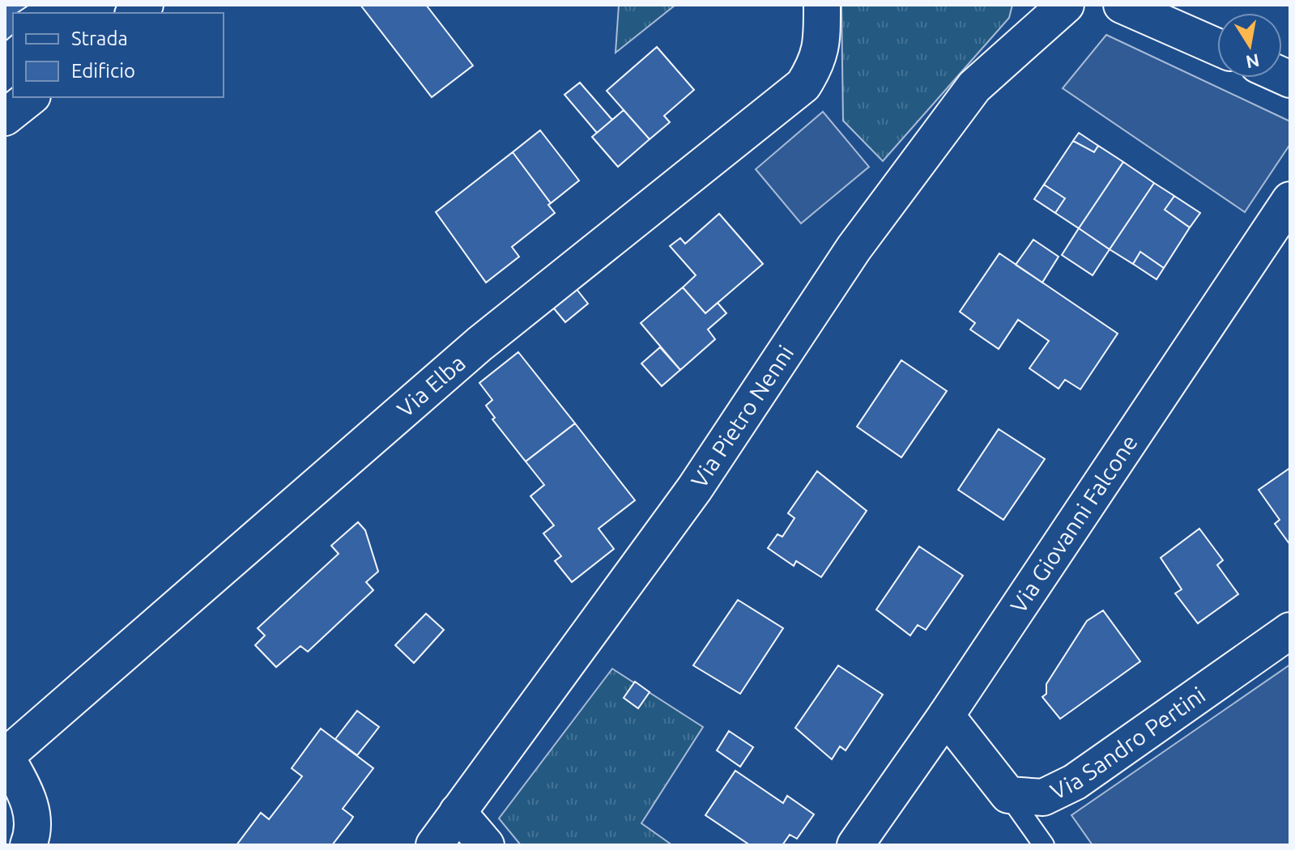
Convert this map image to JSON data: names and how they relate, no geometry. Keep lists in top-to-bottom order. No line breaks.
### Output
{"streets":{"street":["Via Elba","Via Pietro Nenni","Via Giovanni Falcone","Via Sandro Pertini"]},"legend":["Strada","Edificio"],"north":"bottom"}
